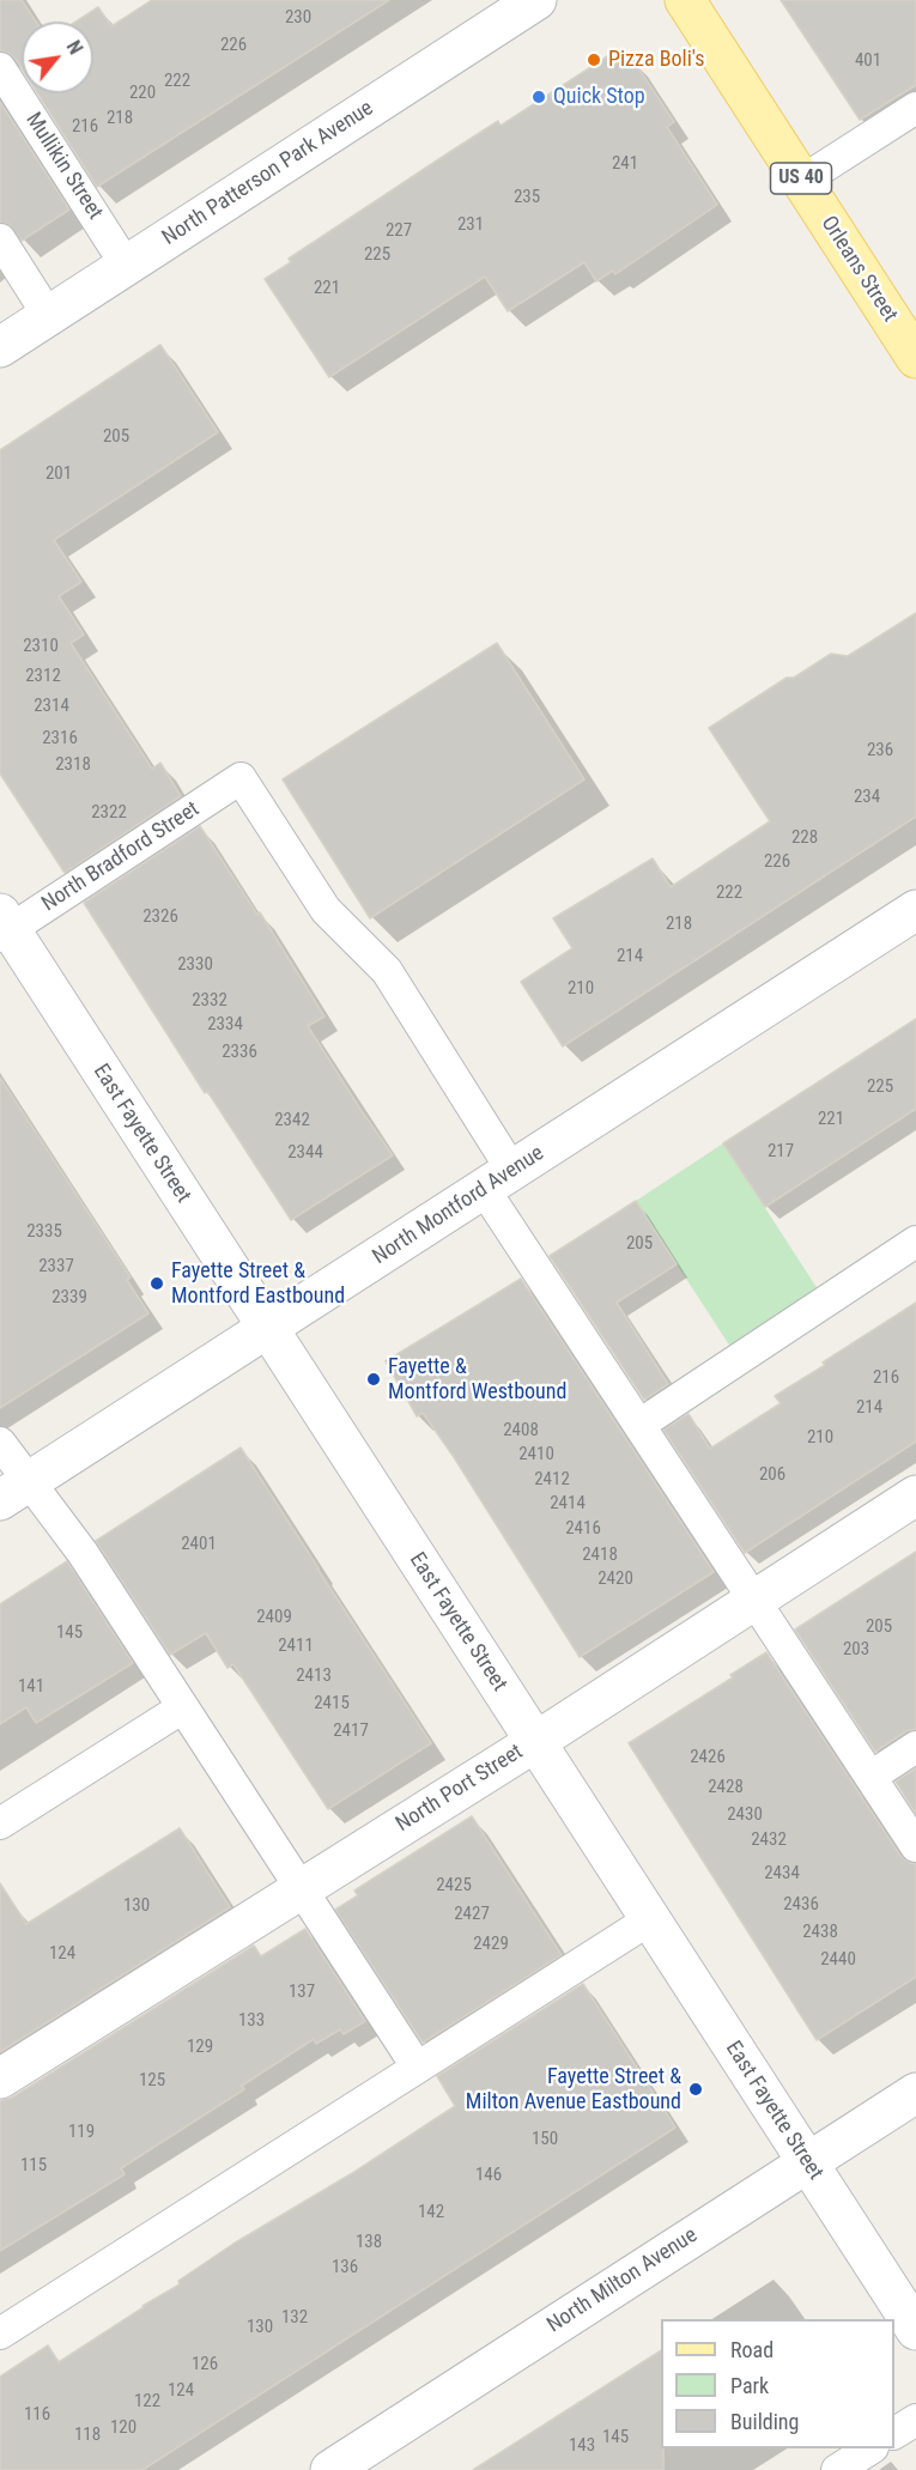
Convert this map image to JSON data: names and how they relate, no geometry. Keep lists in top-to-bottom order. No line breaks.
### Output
{"streets":{"main road":["US 40","Orleans Street"],"street":["North Patterson Park Avenue","East Fayette Street","North Montford Avenue","North Port Street","North Milton Avenue"],"lane":["Mullikin Street","North Bradford Street"]},"crossings":[["Mullikin Street","North Patterson Park Avenue"],["North Bradford Street","East Fayette Street"],["North Bradford Street","North Montford Avenue"],["East Fayette Street","North Montford Avenue"],["East Fayette Street","North Port Street"],["East Fayette Street","North Milton Avenue"]],"places":["Pizza Boli's","Quick Stop","Fayette Street & Montford Eastbound","Fayette & Montford Westbound","Fayette Street & Milton Avenue Eastbound"],"house_numbers":["230","226","401","222","220","218","216","241","235","231","227","225","221","205","201","2310","2312","2314","2316","236","2318","234","2322","228","226","222","2326","218","214","2330","210","2332","2334","2336","225","221","2342","217","2344","2335","205","2337","2339","216","214","2408","210","2410","206","2412","2414","2416","2401","2418","2420","2409","205","145","2411","203","2413","141","2415","2417","2426","2428","2430","2432","2434","2425","2436","130","2427","2438","2429","124","2440","137","133","129","125","119","150","115","146","142","138","136","132","130","126","124","122","116","120","118","145","143"],"legend":["Road","Park","Building"],"north":"top right"}
